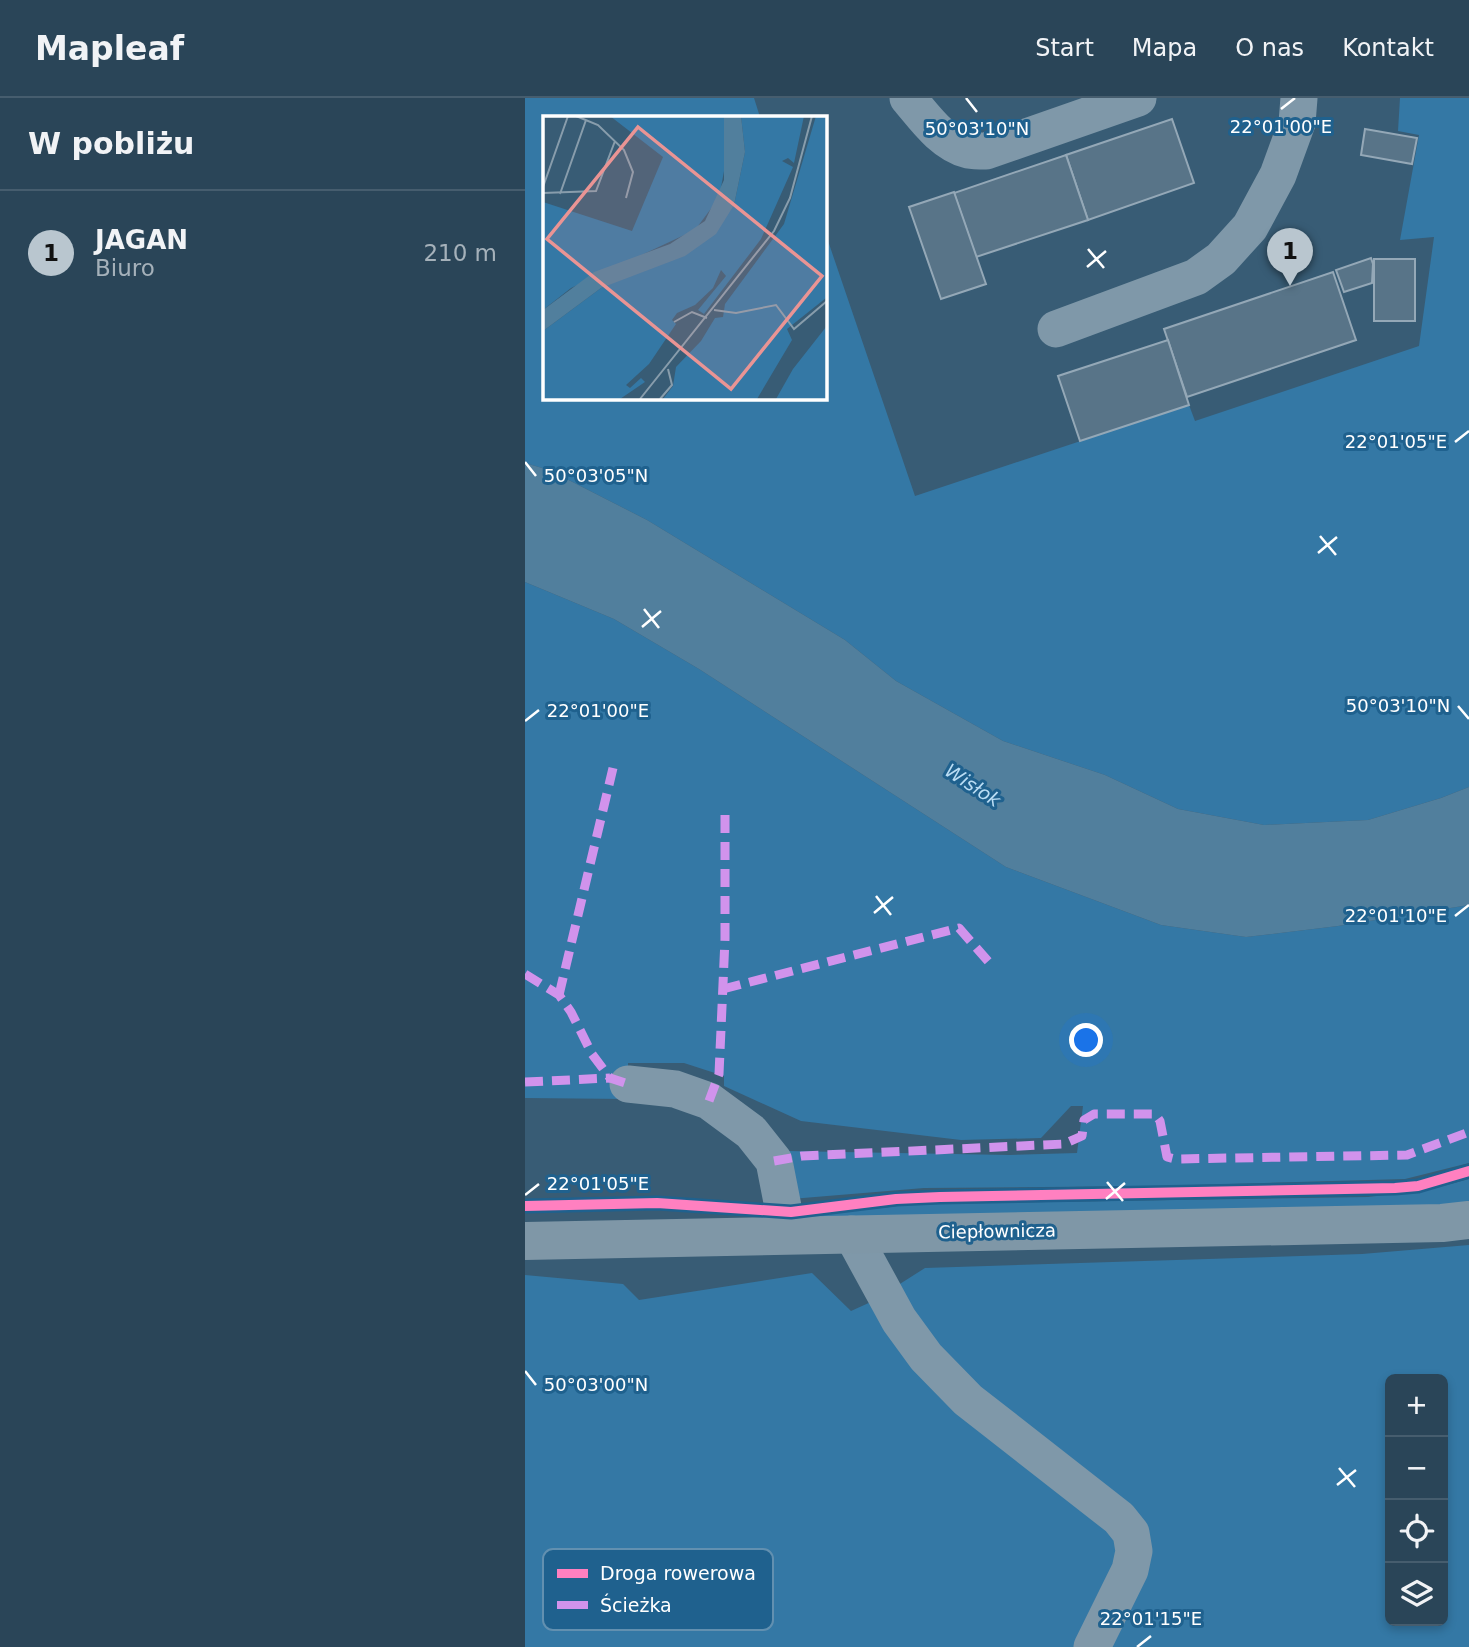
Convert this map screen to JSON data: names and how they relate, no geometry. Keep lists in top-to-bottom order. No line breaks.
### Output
{"streets":{"main road":["Ciepłownicza"]},"water":["Wisłok"],"legend":["Droga rowerowa","Ścieżka"],"page":{"header":"Mapleaf","nav":["Start","Mapa","O nas","Kontakt"],"heading":"W pobliżu","list":[{"mark":"1","name":"JAGAN","note":"Biuro","value":"210 m"}],"pins":"1","map_buttons":["+","−"]},"coordinates":["22°01'00\"E","50°03'10\"N","22°01'05\"E","50°03'05\"N","22°01'10\"E","50°03'00\"N","22°01'15\"E"]}
